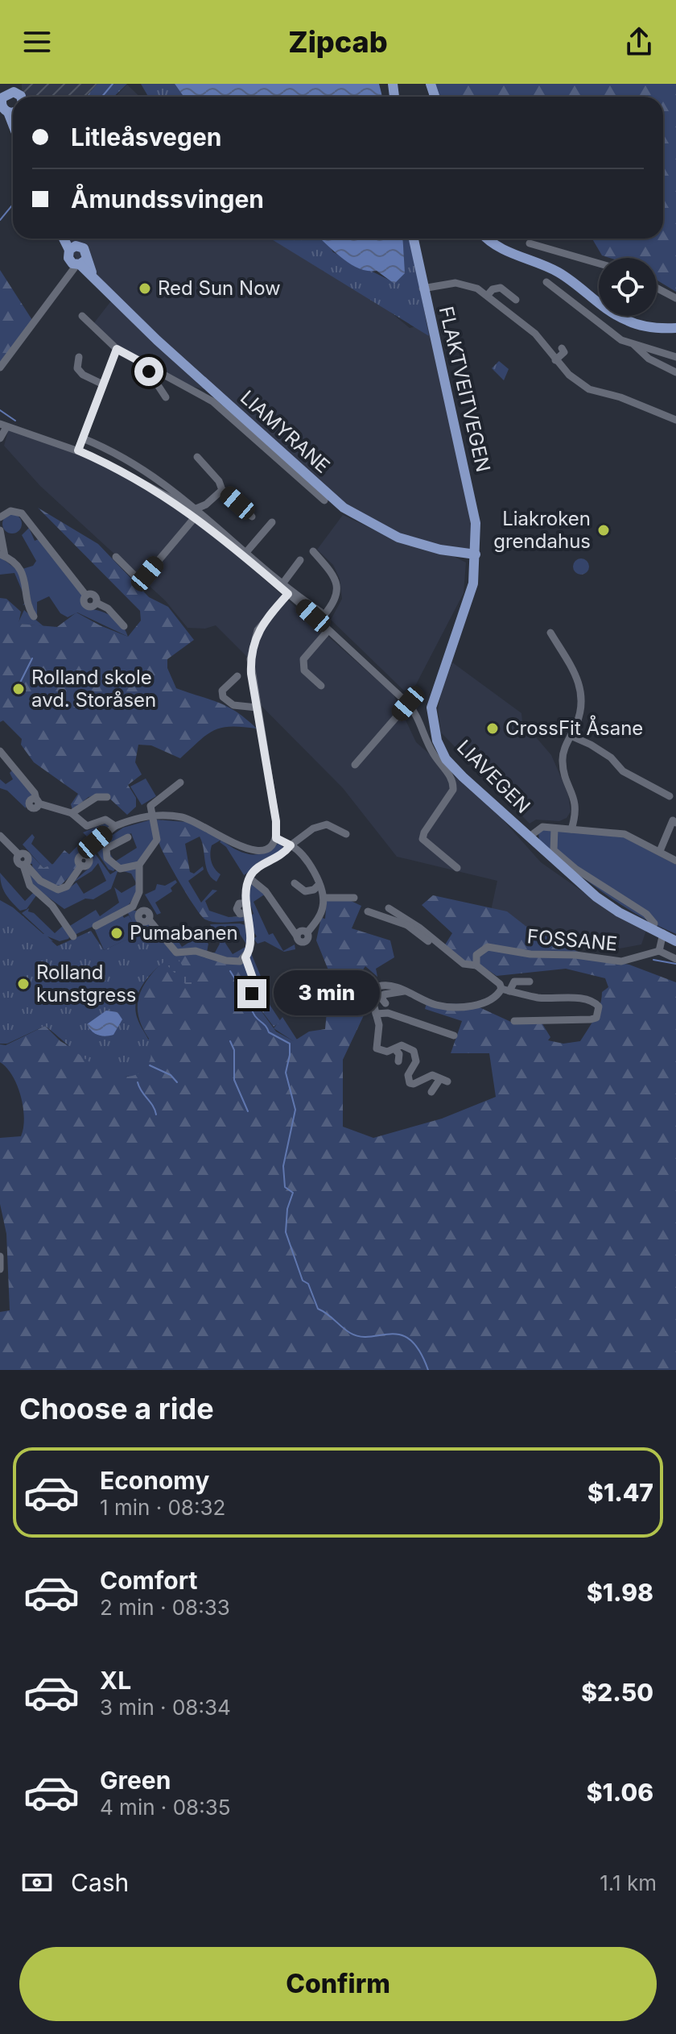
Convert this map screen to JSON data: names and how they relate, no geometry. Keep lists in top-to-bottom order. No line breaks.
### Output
{"streets":{"main road":["FLAKTVEITVEGEN","LIAMYRANE","LIAVEGEN"],"street":["FOSSANE"]},"crossings":[["FLAKTVEITVEGEN","LIAMYRANE"],["FLAKTVEITVEGEN","LIAVEGEN"],["LIAMYRANE","LIAVEGEN"]],"places":["Red Sun Now","Liakroken grendahus","Rolland skole avd. Storåsen","CrossFit Åsane","Pumabanen","Rolland kunstgress"],"page":{"header":"Zipcab","banner":["Litleåsvegen","Åmundssvingen"],"bubble":"3 min","heading":"Choose a ride","list":[{"name":"Economy","note":"1 min · 08:32","value":"$1.47"},{"name":"Comfort","note":"2 min · 08:33","value":"$1.98"},{"name":"XL","note":"3 min · 08:34","value":"$2.50"},{"name":"Green","note":"4 min · 08:35","value":"$1.06"}],"pay":["Cash","1.1 km"],"buttons":"Confirm"}}
